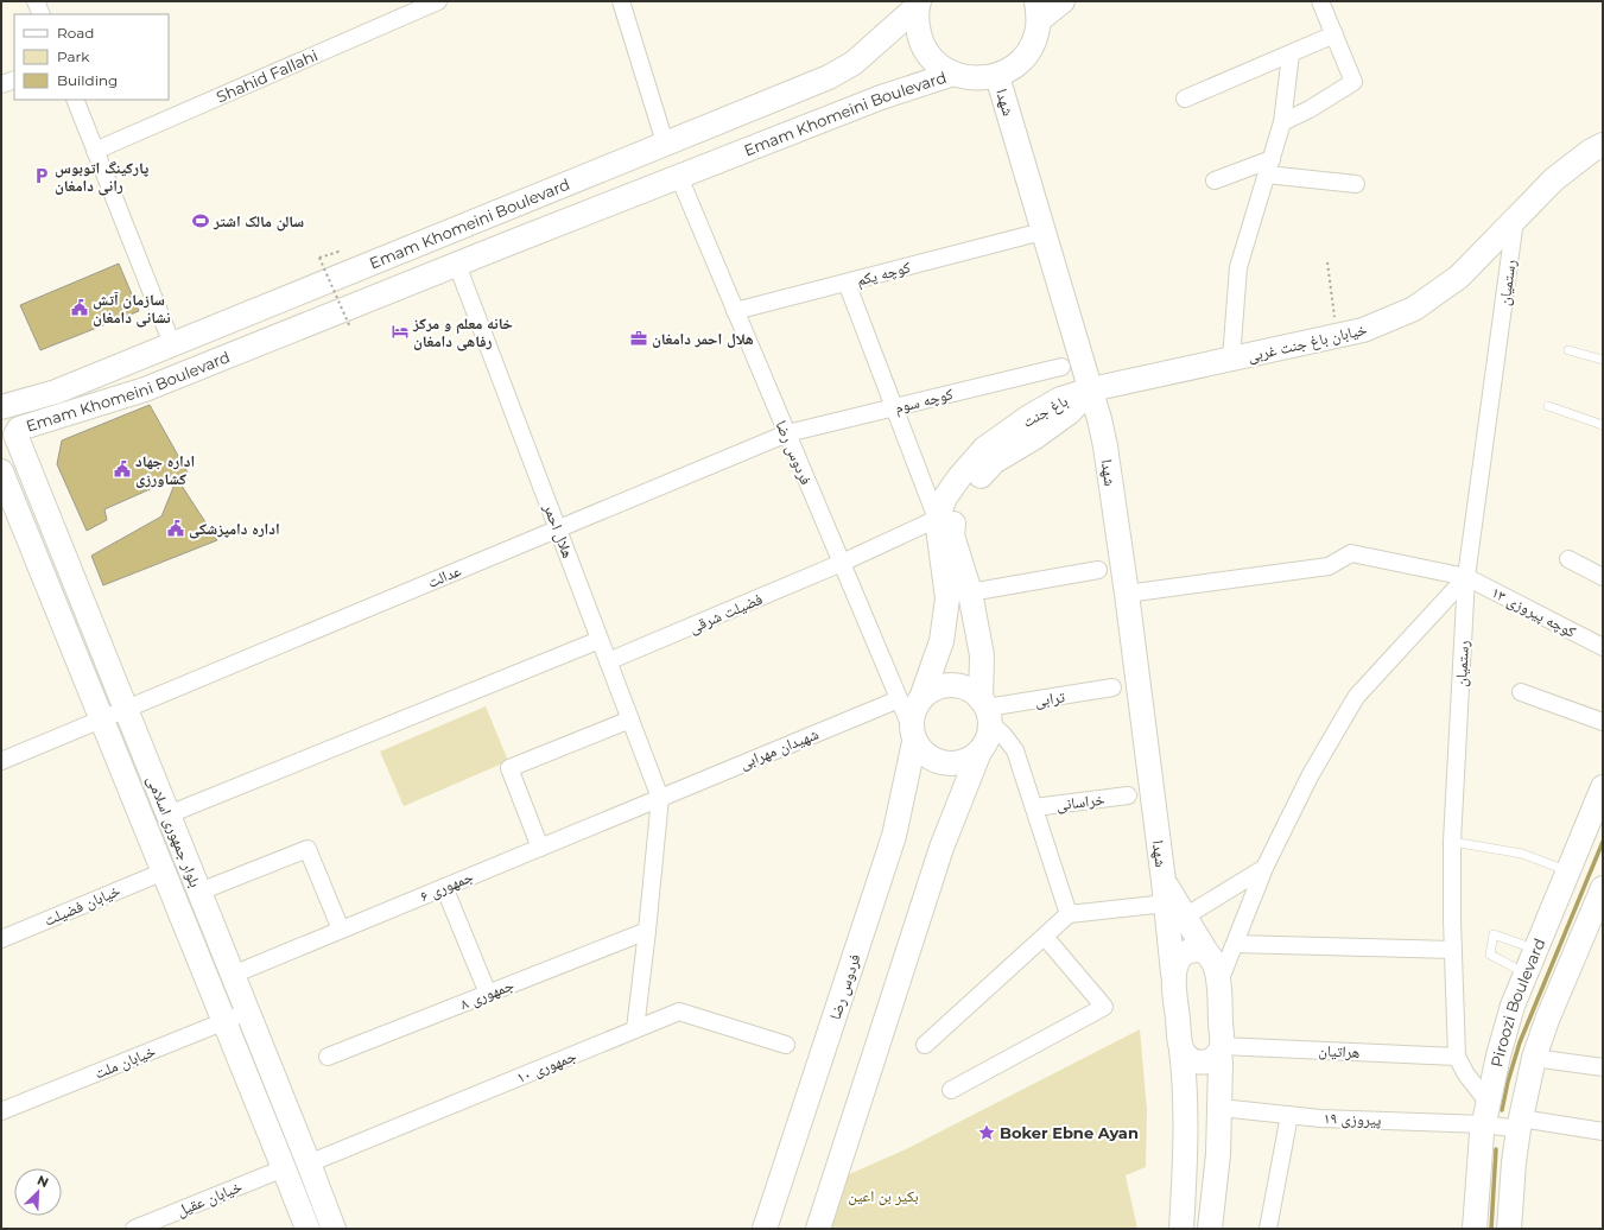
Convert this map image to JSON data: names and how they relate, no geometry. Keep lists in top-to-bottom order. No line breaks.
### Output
{"streets":{"street":["Shahid Fallahi","شهدا","Emam Khomeini Boulevard","کوچه یکم","رستمیان","خیابان باغ جنت غربی","کوچه سوم","باغ جنت","فردوس رضا","هلال احمر","عدالت","کوچه پیروزی ۱۳","فضیلت شرقی","ترابی","شهیدان مهرابی","خراسانی","بلوار جمهوری اسلامی","جمهوری ۶","خیابان فضیلت","جمهوری ۸","Piroozi Boulevard","هراتیان","خیابان ملت","جمهوری ۱۰","پیروزی ۱۹","خیابان عقیل"]},"crossings":[["شهدا","خیابان باغ جنت غربی"],["شهدا","باغ جنت"],["شهدا","کوچه پیروزی ۱۳"],["شهدا","هراتیان"],["Emam Khomeini Boulevard","فردوس رضا"],["Emam Khomeini Boulevard","هلال احمر"],["Emam Khomeini Boulevard","بلوار جمهوری اسلامی"],["کوچه یکم","فردوس رضا"],["رستمیان","خیابان باغ جنت غربی"],["رستمیان","کوچه پیروزی ۱۳"],["رستمیان","Piroozi Boulevard"],["رستمیان","هراتیان"],["رستمیان","پیروزی ۱۹"],["خیابان باغ جنت غربی","باغ جنت"],["کوچه سوم","فردوس رضا"],["کوچه سوم","عدالت"],["باغ جنت","فردوس رضا"],["باغ جنت","فضیلت شرقی"],["باغ جنت","ترابی"],["باغ جنت","شهیدان مهرابی"],["فردوس رضا","عدالت"],["فردوس رضا","فضیلت شرقی"],["فردوس رضا","ترابی"],["فردوس رضا","شهیدان مهرابی"],["هلال احمر","عدالت"],["هلال احمر","فضیلت شرقی"],["هلال احمر","شهیدان مهرابی"],["هلال احمر","جمهوری ۶"],["عدالت","بلوار جمهوری اسلامی"],["ترابی","شهیدان مهرابی"],["شهیدان مهرابی","جمهوری ۶"],["بلوار جمهوری اسلامی","جمهوری ۶"],["بلوار جمهوری اسلامی","خیابان فضیلت"],["بلوار جمهوری اسلامی","خیابان ملت"],["بلوار جمهوری اسلامی","جمهوری ۱۰"],["بلوار جمهوری اسلامی","خیابان عقیل"],["Piroozi Boulevard","پیروزی ۱۹"]],"parks":["بکیر بن اعین"],"places":{"parking":["پارکینگ اتوبوس رانی دامغان"],"sports":["سالن مالک اشتر"],"public building":["سازمان آتش نشانی دامغان","اداره جهاد کشاورزی","اداره دامپزشکی"],"hotel":["خانه معلم و مرکز رفاهی دامغان"],"office":["هلال احمر دامغان"],"place":["Boker Ebne Ayan"]},"legend":["Road","Park","Building"],"north":"top right"}
